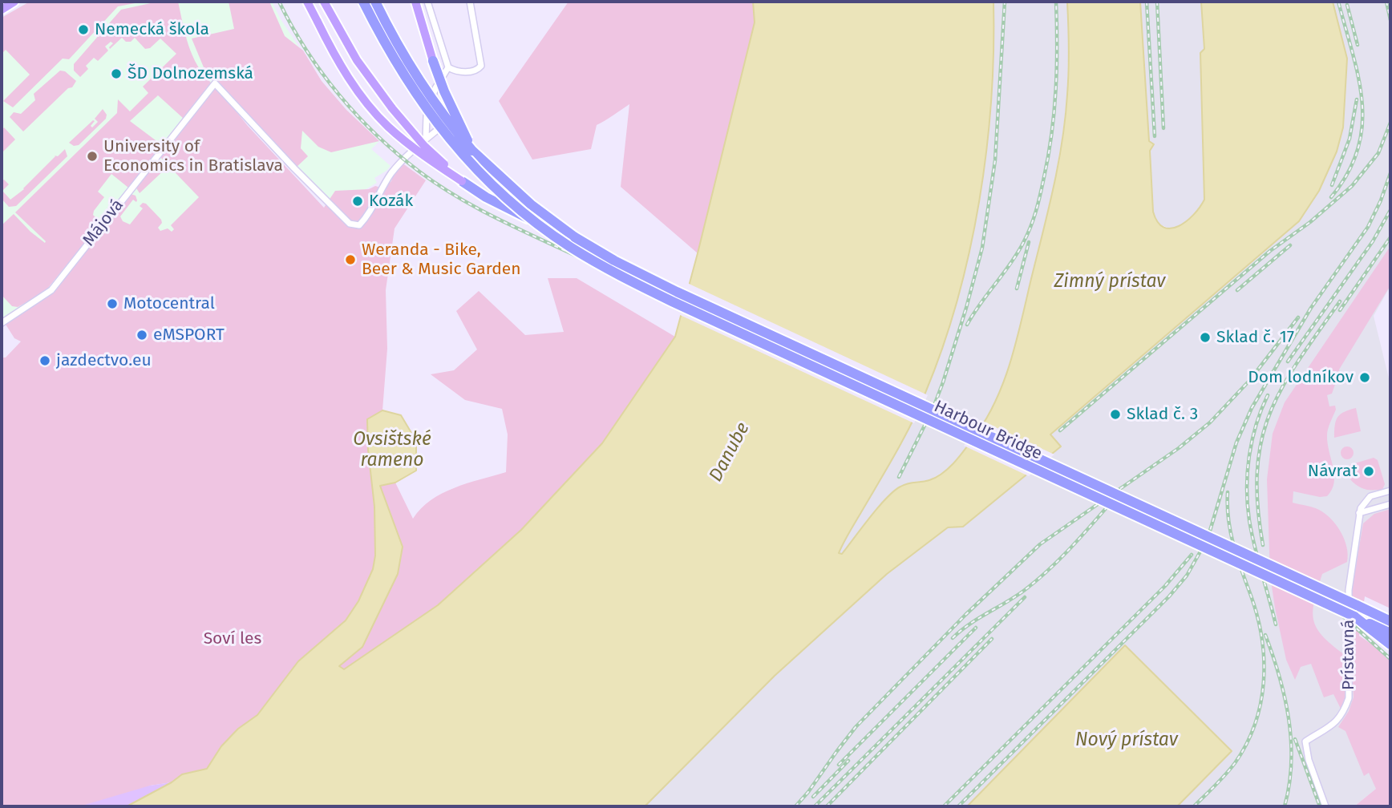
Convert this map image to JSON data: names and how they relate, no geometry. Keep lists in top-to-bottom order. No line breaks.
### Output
{"streets":{"highway":["Harbour Bridge"],"street":["Májová","Prístavná"]},"water":["Zimný prístav","Ovsištské rameno","Danube","Nový prístav"],"parks":["Soví les"],"places":["Nemecká škola","ŠD Dolnozemská","University of Economics in Bratislava","Kozák","Weranda - Bike, Beer & Music Garden","Motocentral","eMSPORT","Sklad č. 17","jazdectvo.eu","Dom lodníkov","Sklad č. 3","Návrat"]}
